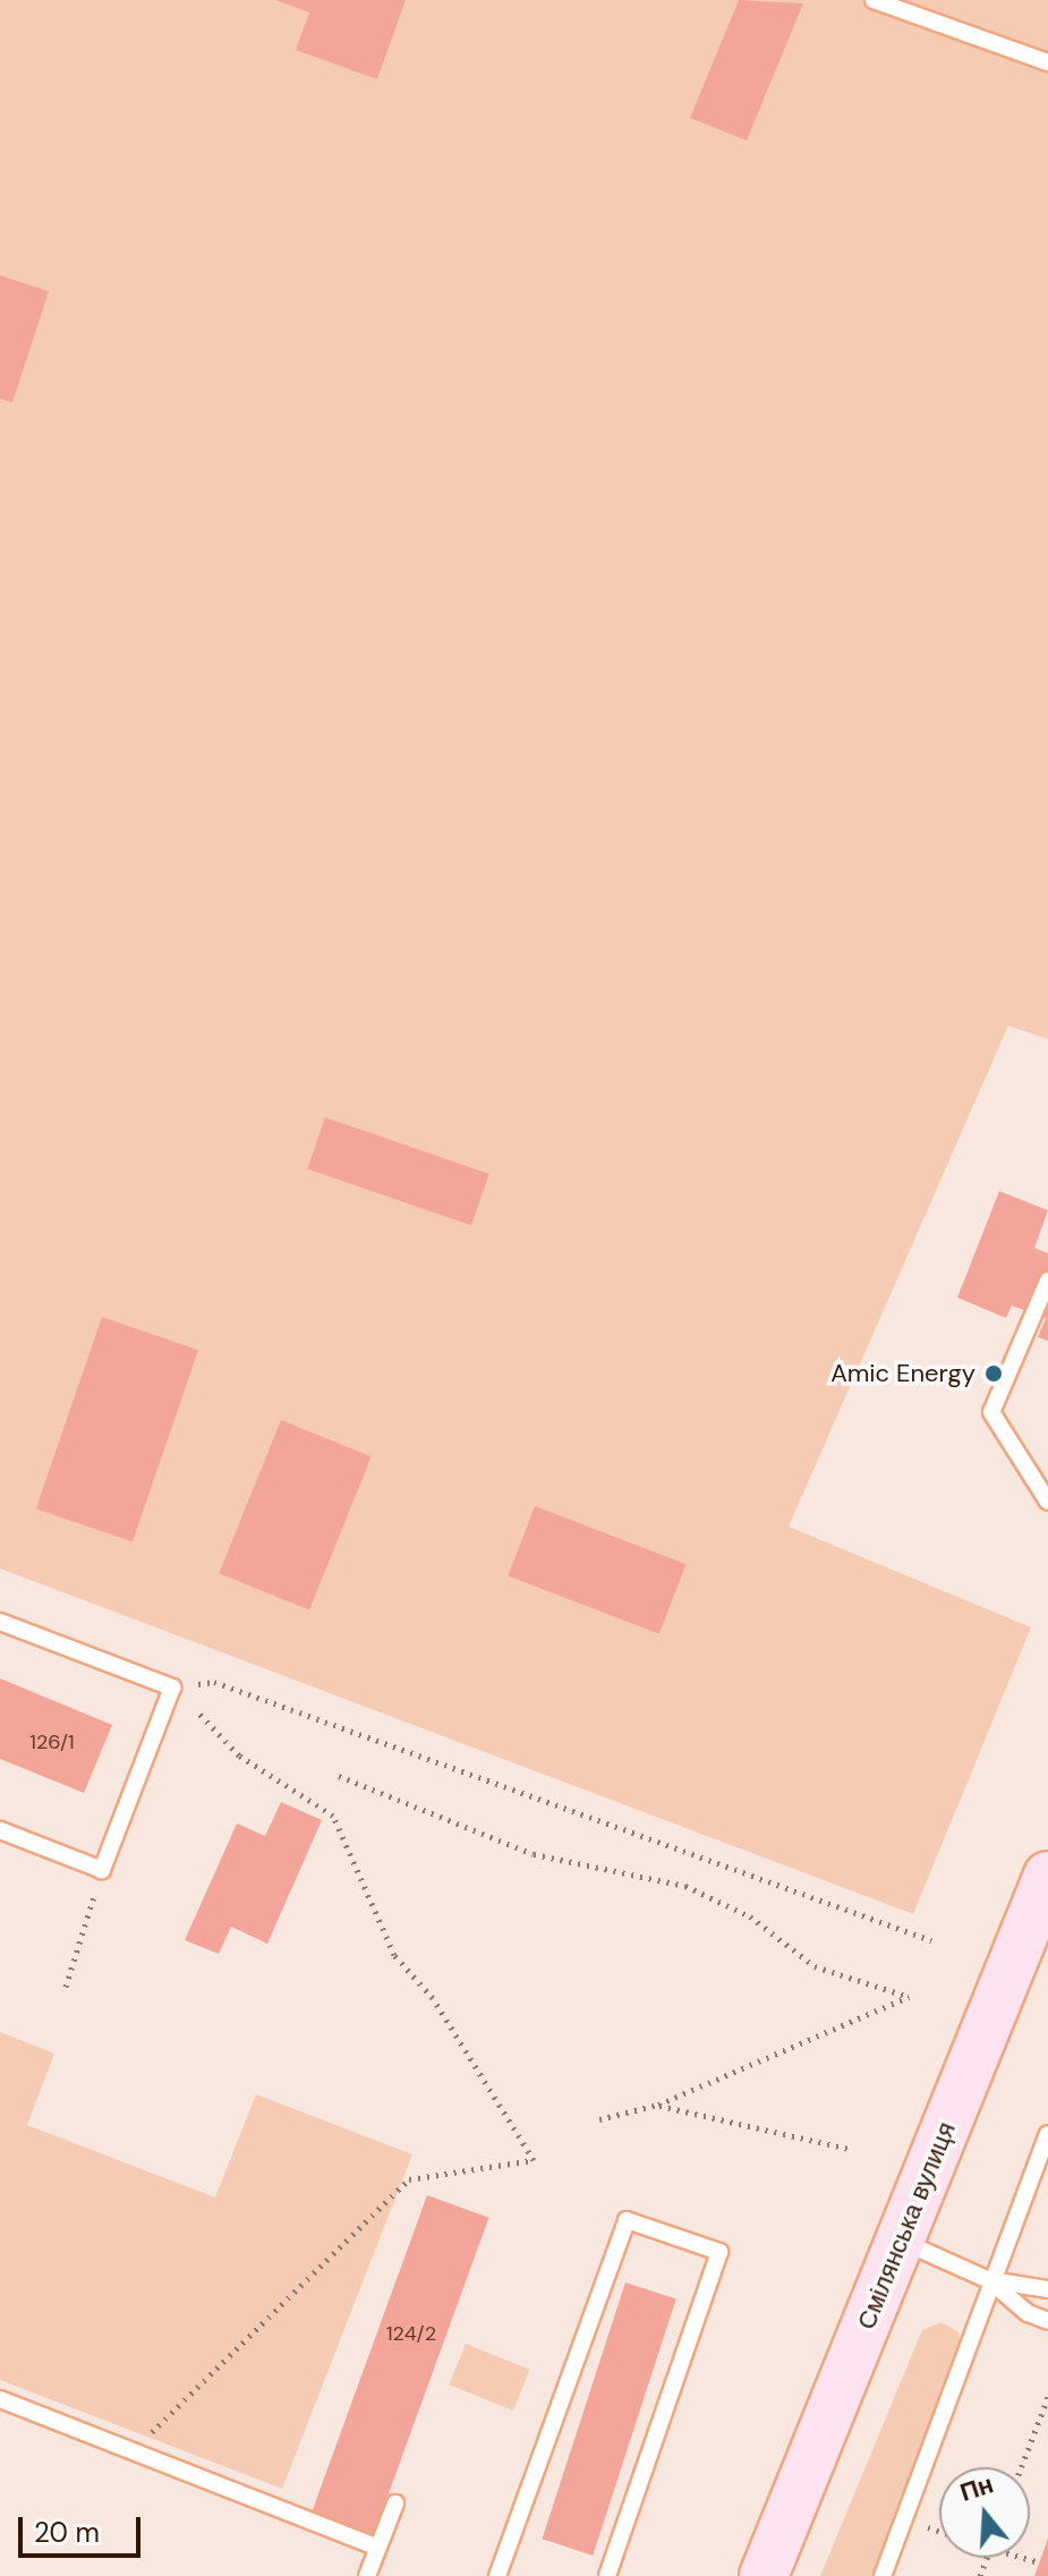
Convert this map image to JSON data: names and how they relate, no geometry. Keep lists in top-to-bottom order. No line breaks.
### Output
{"streets":{"main road":["Смілянська вулиця"]},"places":["Amic Energy"],"house_numbers":["126/1","124/2"],"scale_bar":"20 m","north":"top"}
